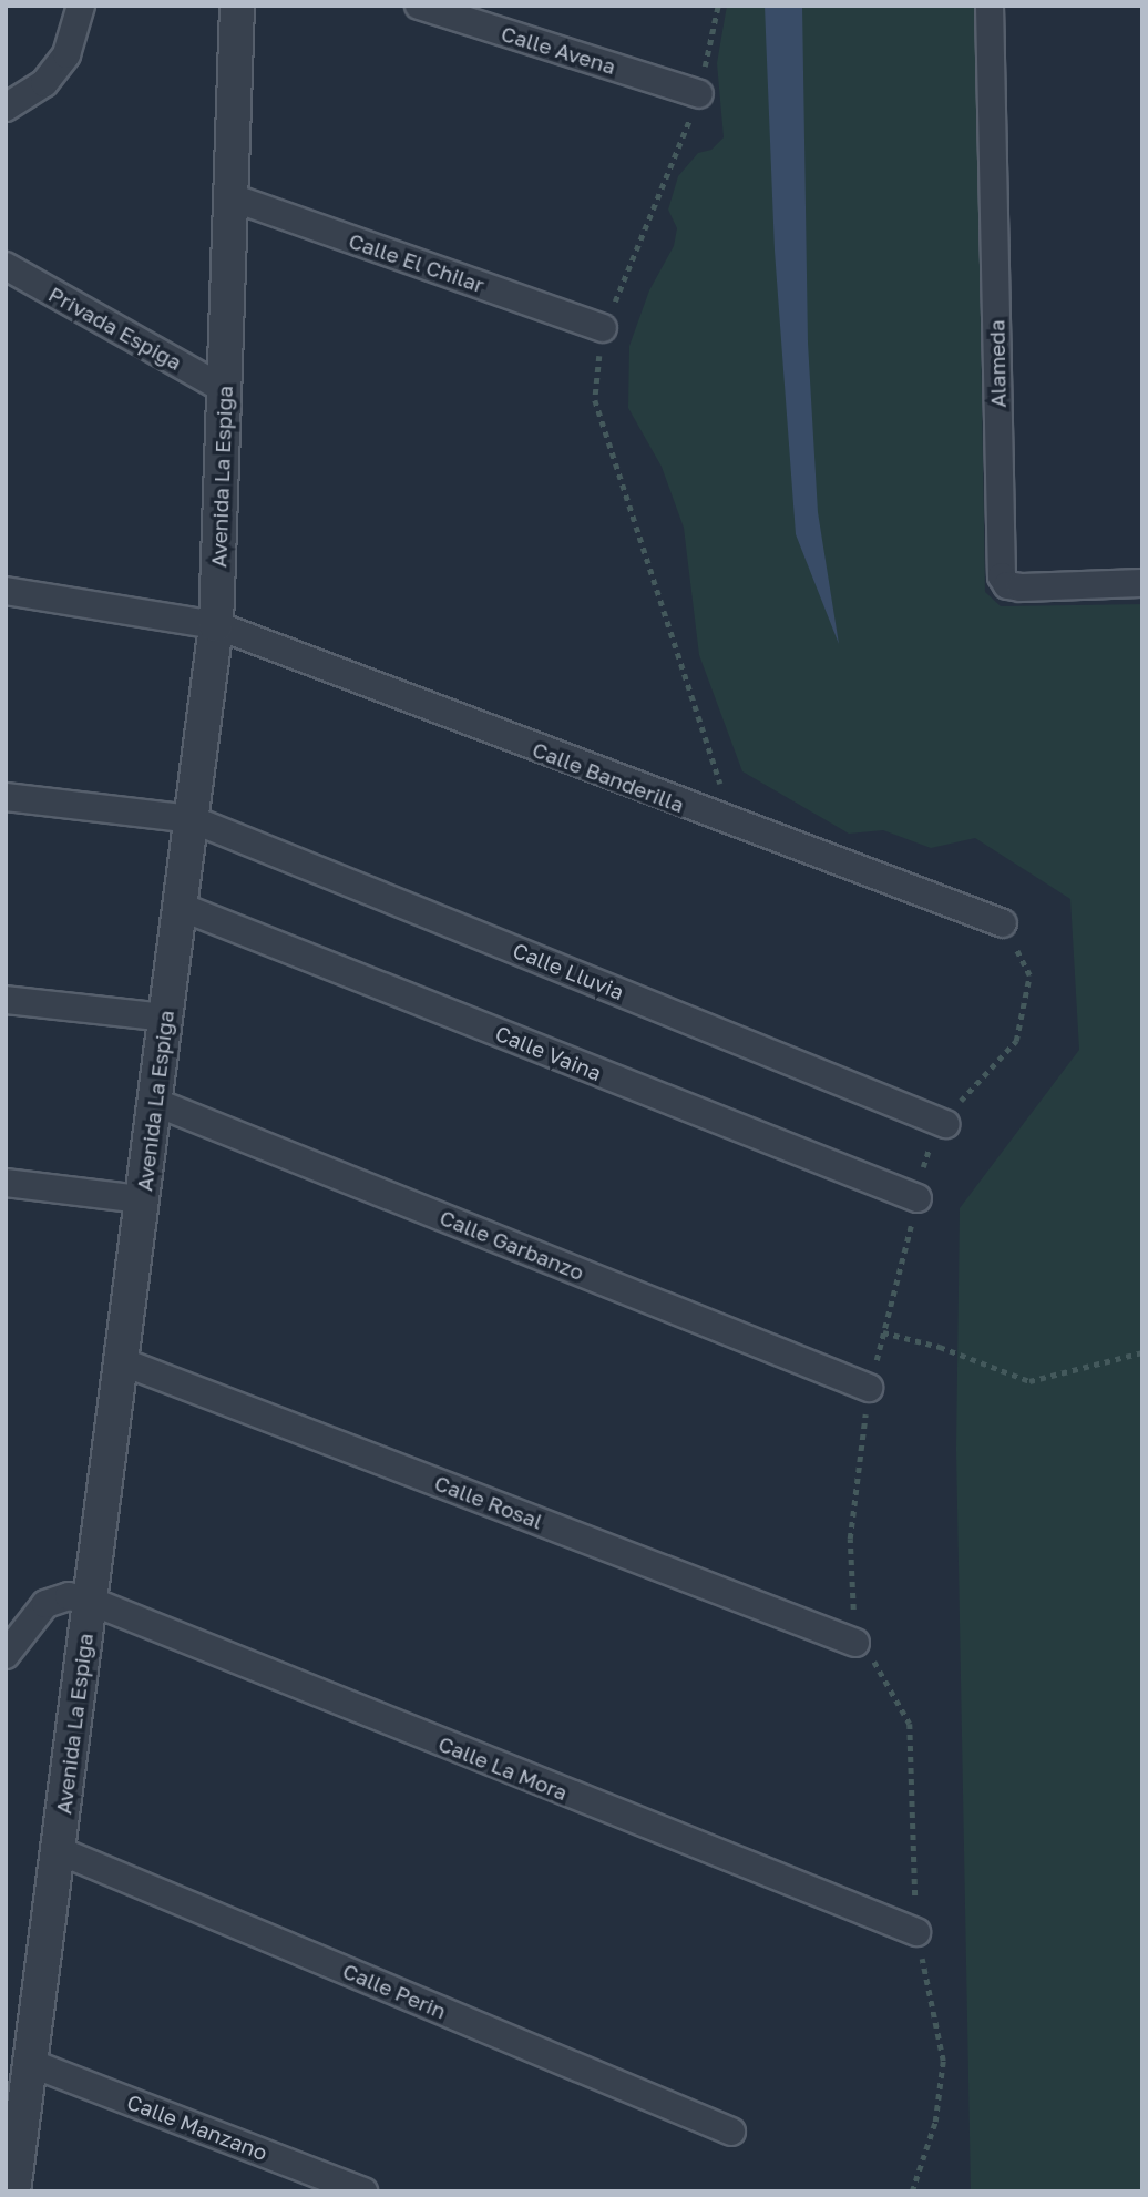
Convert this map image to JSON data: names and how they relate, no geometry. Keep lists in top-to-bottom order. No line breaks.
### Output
{"streets":{"street":["Calle Avena","Calle El Chilar","Privada Espiga","Alameda","Avenida La Espiga","Calle Banderilla","Calle Lluvia","Calle Vaina","Calle Garbanzo","Calle Rosal","Calle La Mora","Calle Perin","Calle Manzano"]},"crossings":[["Calle El Chilar","Avenida La Espiga"],["Privada Espiga","Avenida La Espiga"],["Avenida La Espiga","Calle Banderilla"],["Avenida La Espiga","Calle Lluvia"],["Avenida La Espiga","Calle Vaina"],["Avenida La Espiga","Calle Garbanzo"],["Avenida La Espiga","Calle Rosal"],["Avenida La Espiga","Calle La Mora"],["Avenida La Espiga","Calle Perin"],["Avenida La Espiga","Calle Manzano"]]}
